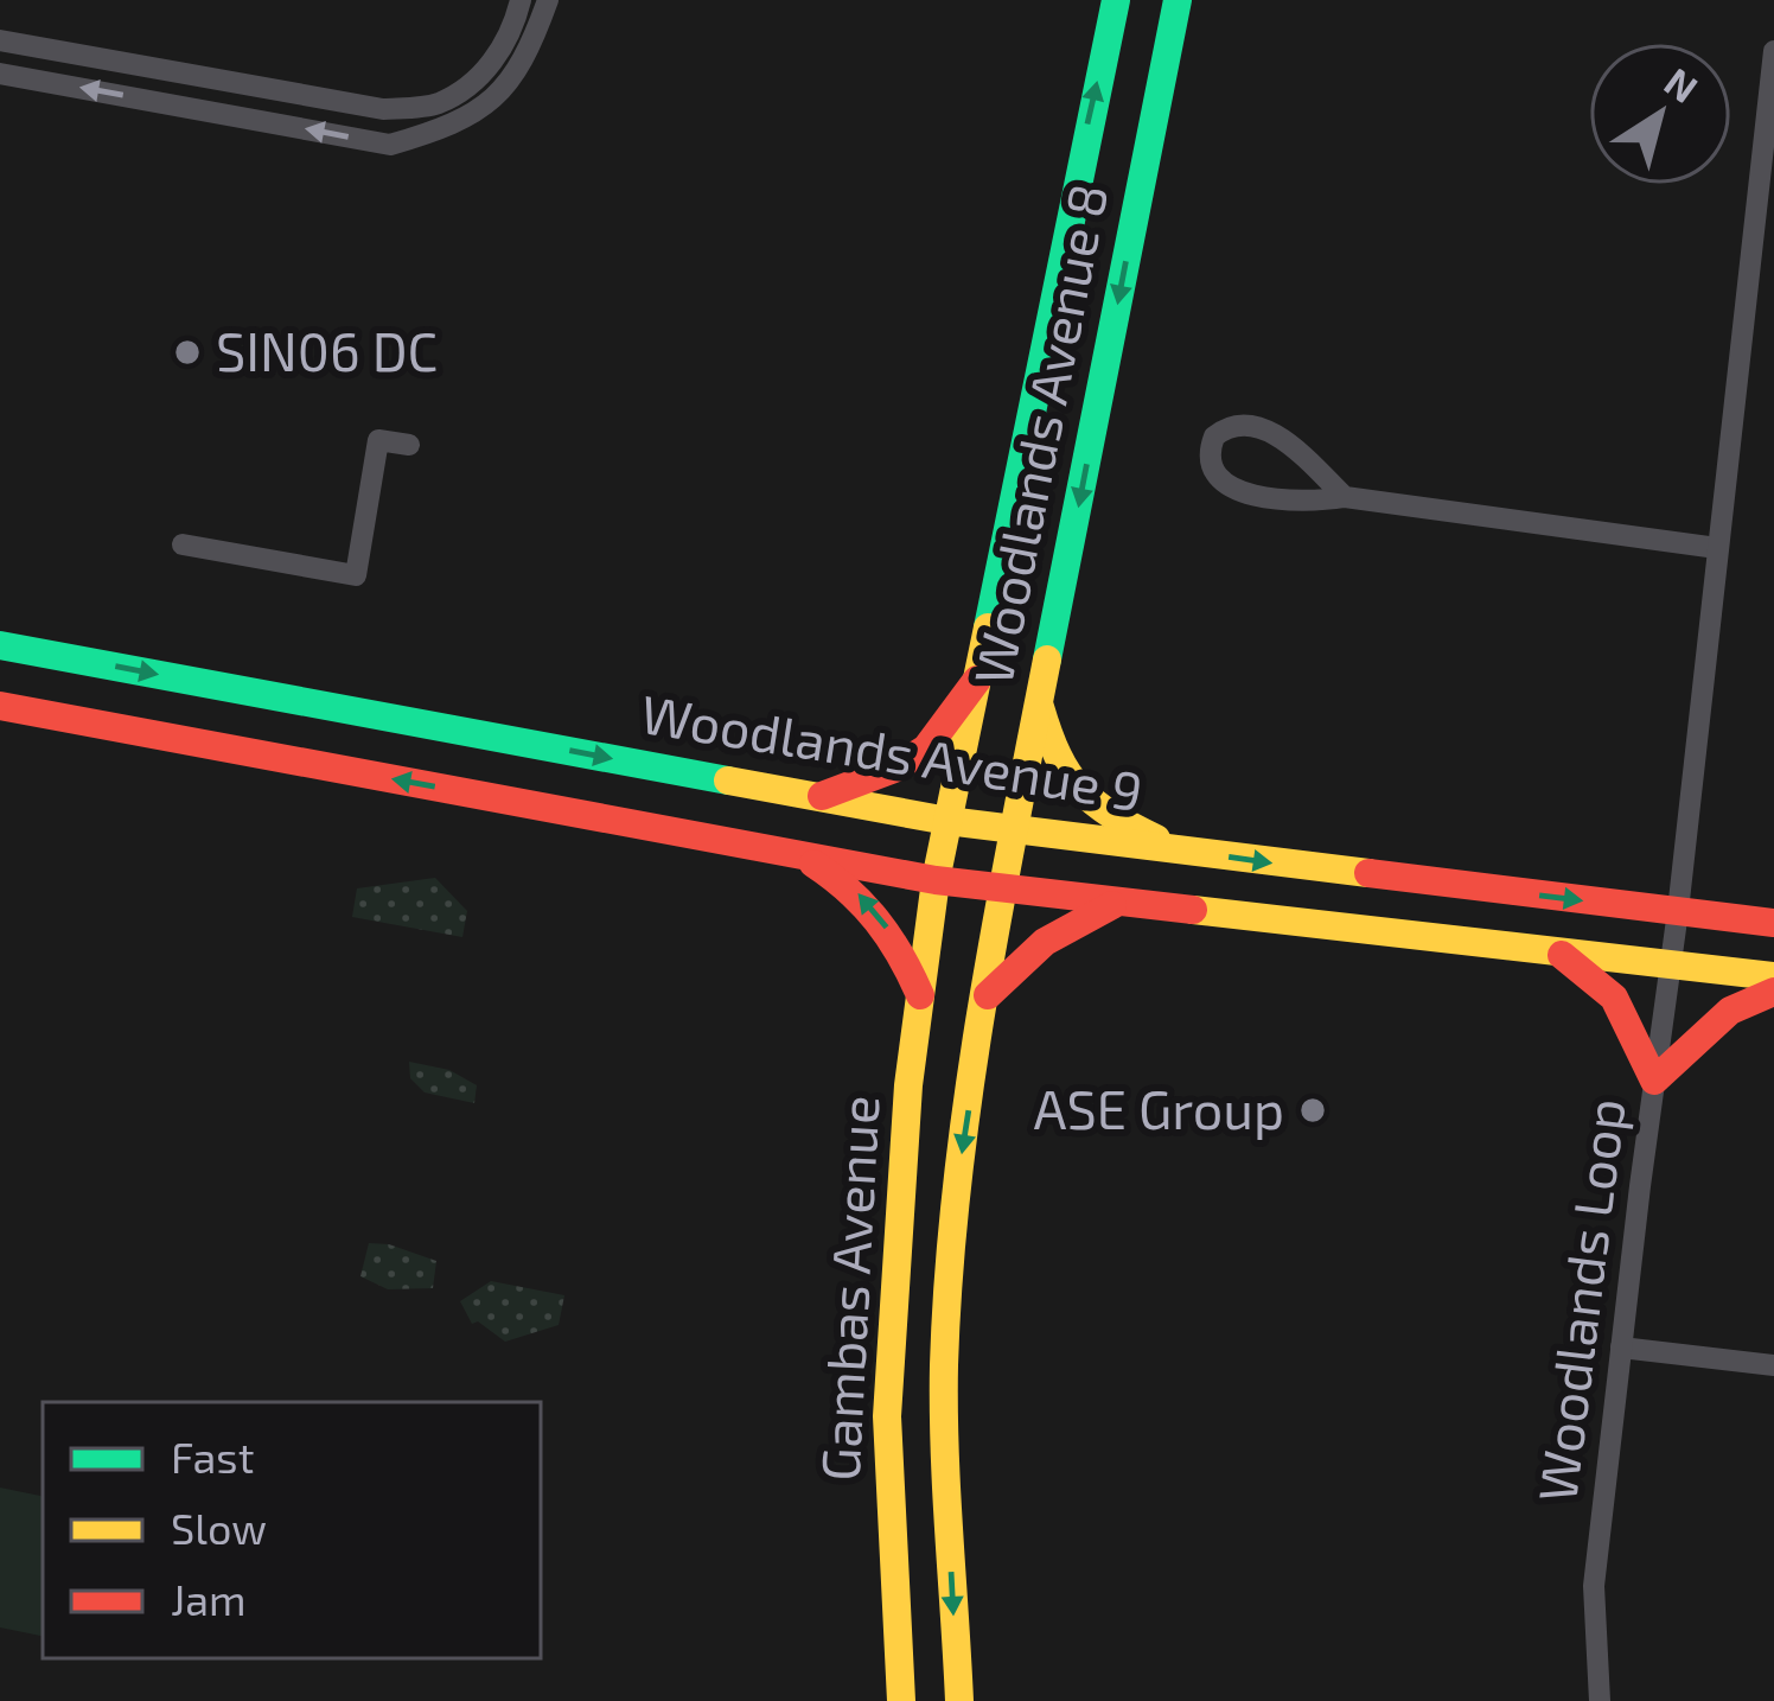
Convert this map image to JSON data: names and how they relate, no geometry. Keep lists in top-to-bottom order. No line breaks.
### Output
{"streets":{"main road":["Woodlands Avenue 8","Woodlands Avenue 9","Gambas Avenue"],"street":["Woodlands Loop"]},"crossings":[["Woodlands Avenue 8","Woodlands Avenue 9"],["Woodlands Avenue 8","Gambas Avenue"],["Woodlands Avenue 9","Gambas Avenue"],["Woodlands Avenue 9","Woodlands Loop"]],"places":["SIN06 DC","ASE Group"],"legend":["Fast","Slow","Jam"],"north":"top right"}
